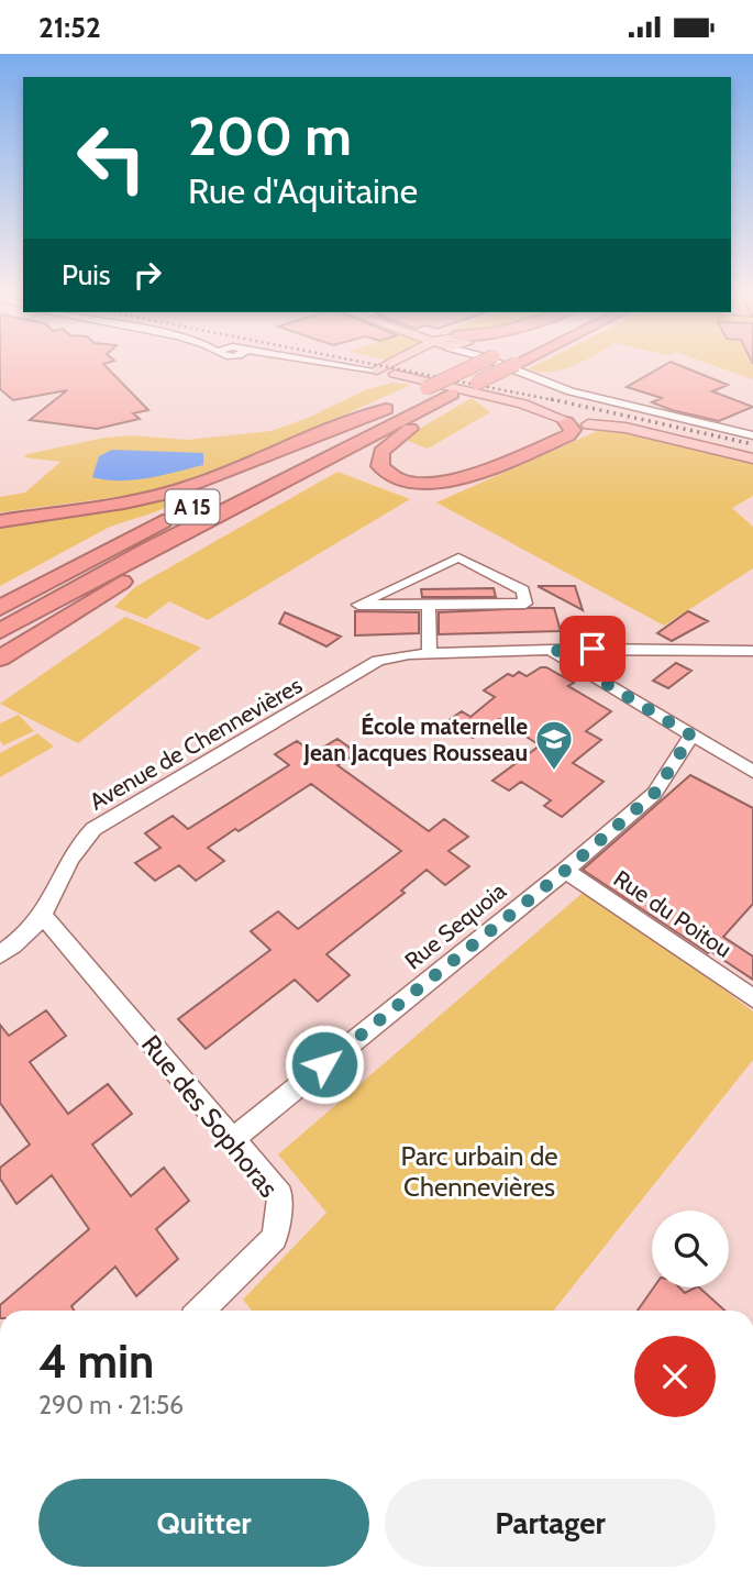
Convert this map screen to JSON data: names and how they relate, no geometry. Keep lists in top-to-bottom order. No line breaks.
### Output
{"streets":{"highway":["A 15"],"street":["Avenue de Chennevières","Rue du Poitou","Rue Sequoia","Rue des Sophoras"]},"crossings":[["Avenue de Chennevières","Rue des Sophoras"],["Rue du Poitou","Rue Sequoia"],["Rue Sequoia","Rue des Sophoras"]],"parks":["Parc urbain de Chennevières"],"places":{"school or university":["École maternelle Jean Jacques Rousseau"]},"page":{"status":"21:52","turn":["200 m","Rue d'Aquitaine"],"then":"Puis","heading":["4 min","290 m · 21:56"],"buttons":["Quitter","Partager"]}}
